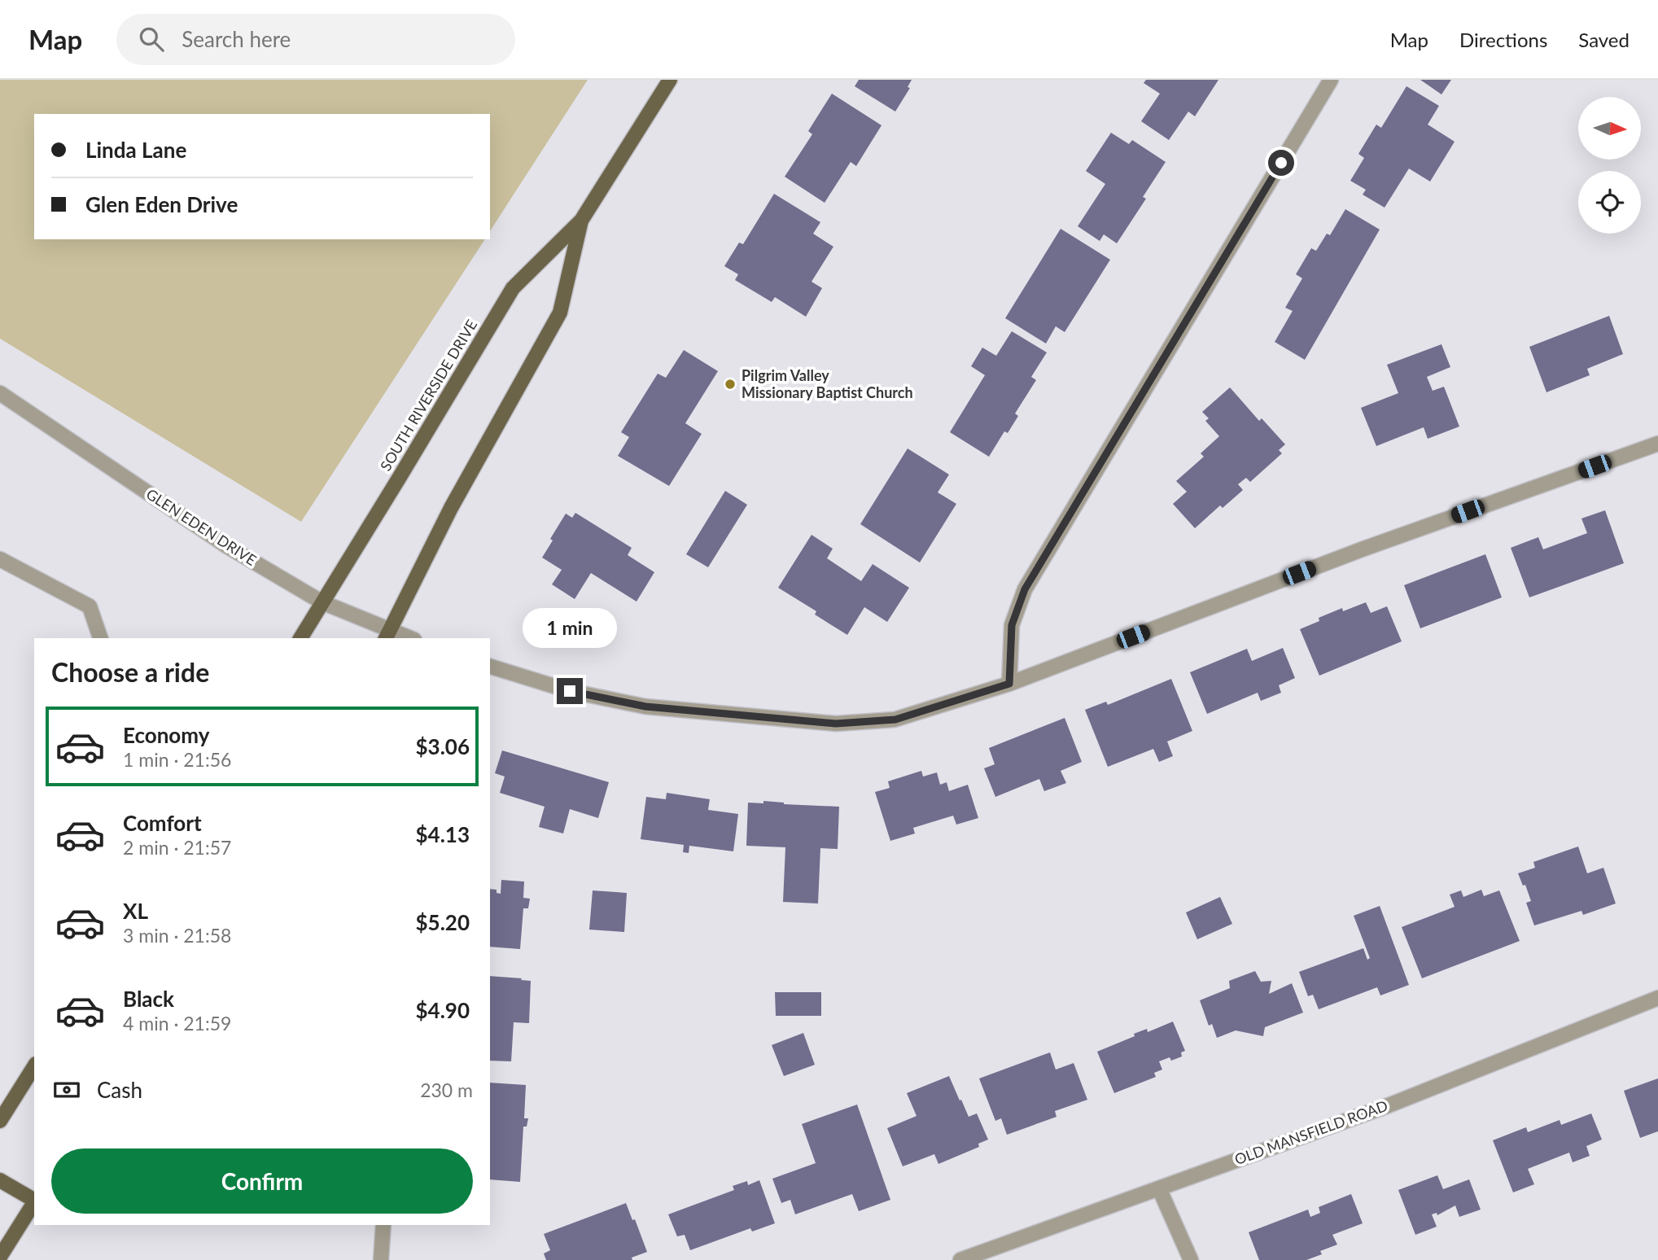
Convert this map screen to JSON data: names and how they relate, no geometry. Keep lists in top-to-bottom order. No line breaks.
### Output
{"streets":{"main road":["SOUTH RIVERSIDE DRIVE"],"street":["GLEN EDEN DRIVE","OLD MANSFIELD ROAD"]},"crossings":[["SOUTH RIVERSIDE DRIVE","GLEN EDEN DRIVE"]],"places":["Pilgrim Valley Missionary Baptist Church"],"north":"right","page":{"header":"Map","search":"Search here","nav":["Map","Directions","Saved"],"banner":["Linda Lane","Glen Eden Drive"],"bubble":"1 min","heading":"Choose a ride","list":[{"name":"Economy","note":"1 min · 21:56","value":"$3.06"},{"name":"Comfort","note":"2 min · 21:57","value":"$4.13"},{"name":"XL","note":"3 min · 21:58","value":"$5.20"},{"name":"Black","note":"4 min · 21:59","value":"$4.90"}],"pay":["Cash","230 m"],"buttons":"Confirm"}}
